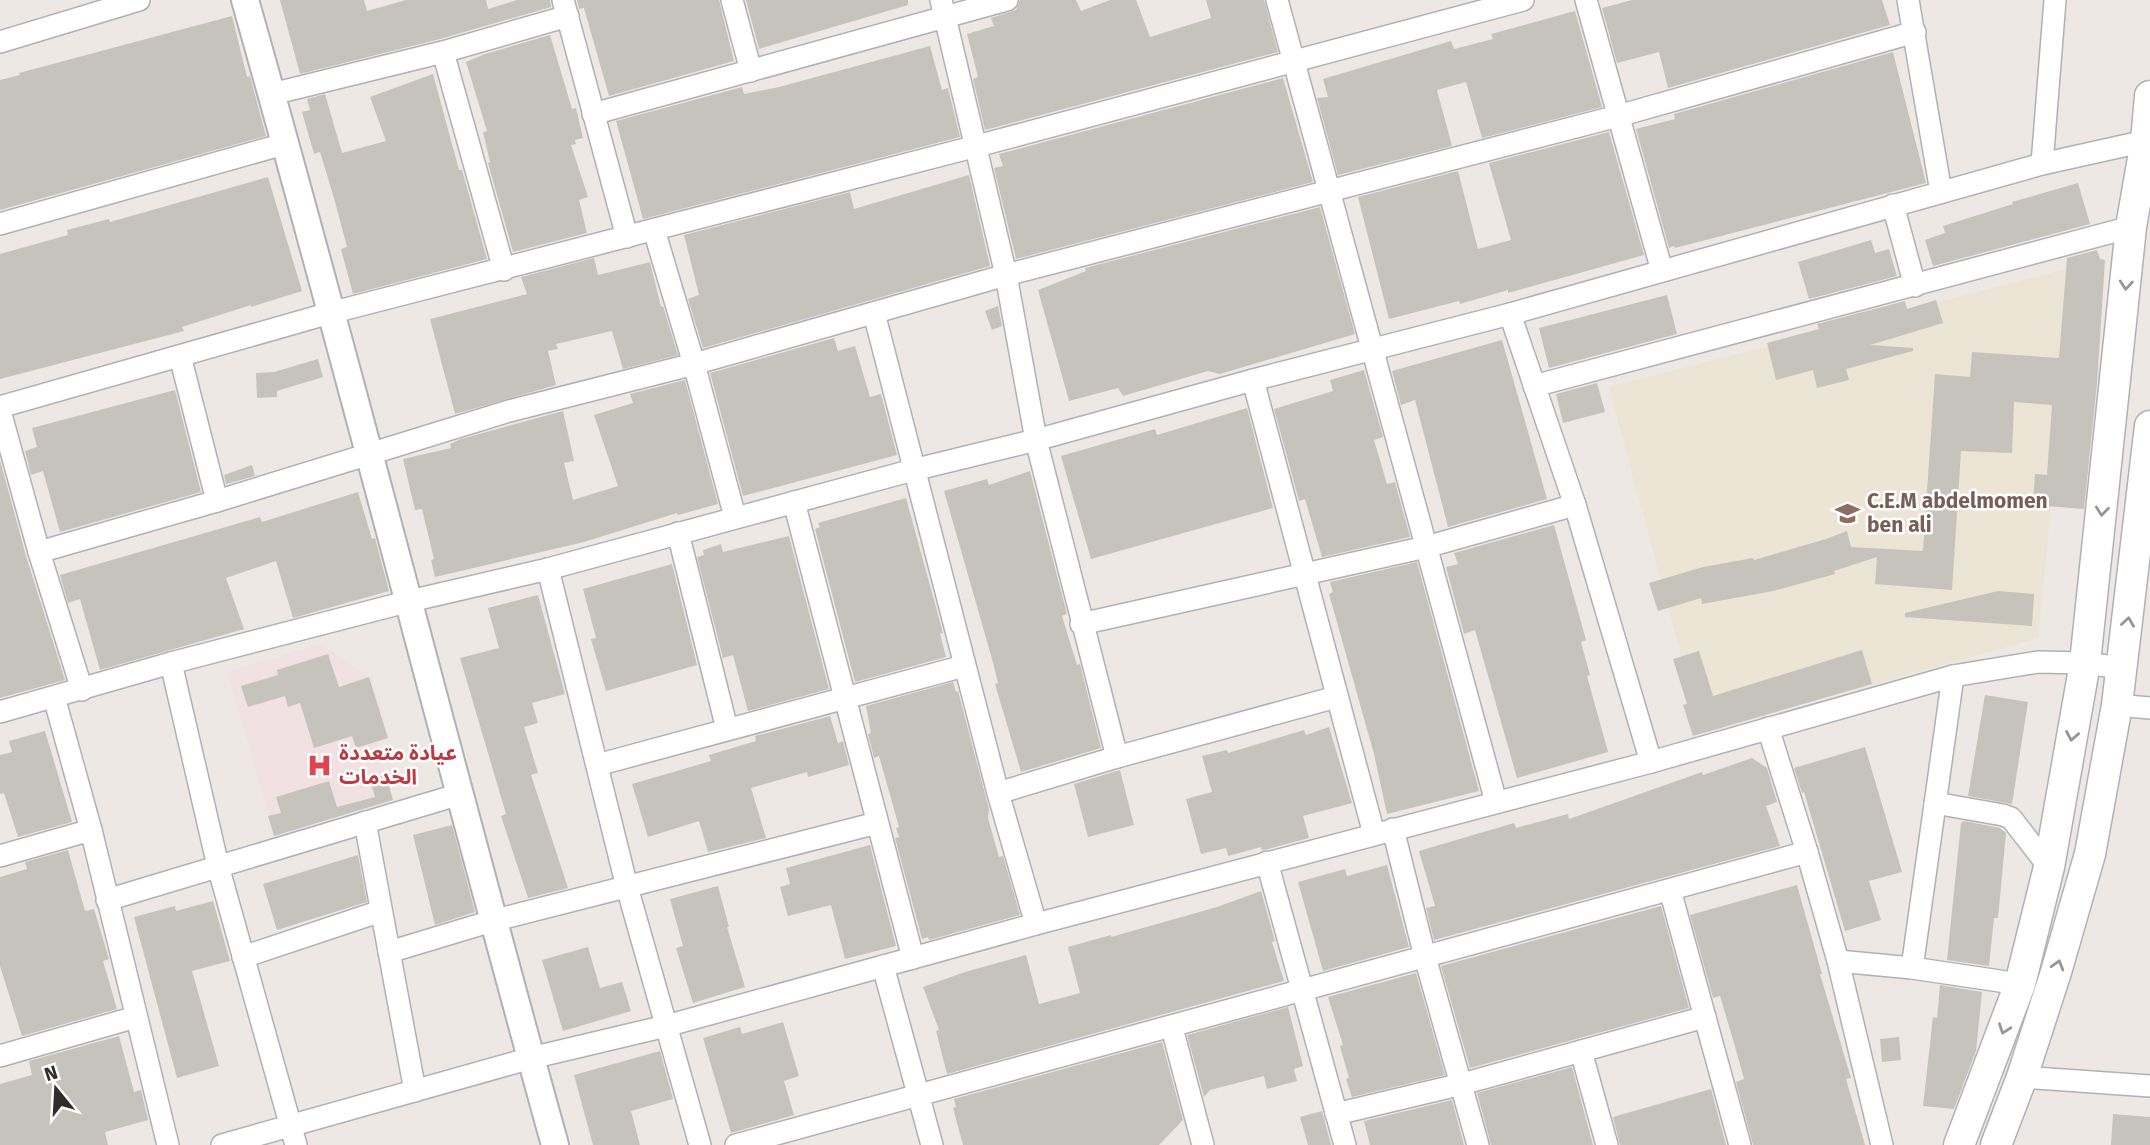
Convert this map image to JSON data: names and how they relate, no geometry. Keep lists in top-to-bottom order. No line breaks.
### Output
{"places":{"school or university":["C.E.M abdelmomen ben ali"],"hospital":["عيادة متعددة الخدمات"]},"north":"top"}
